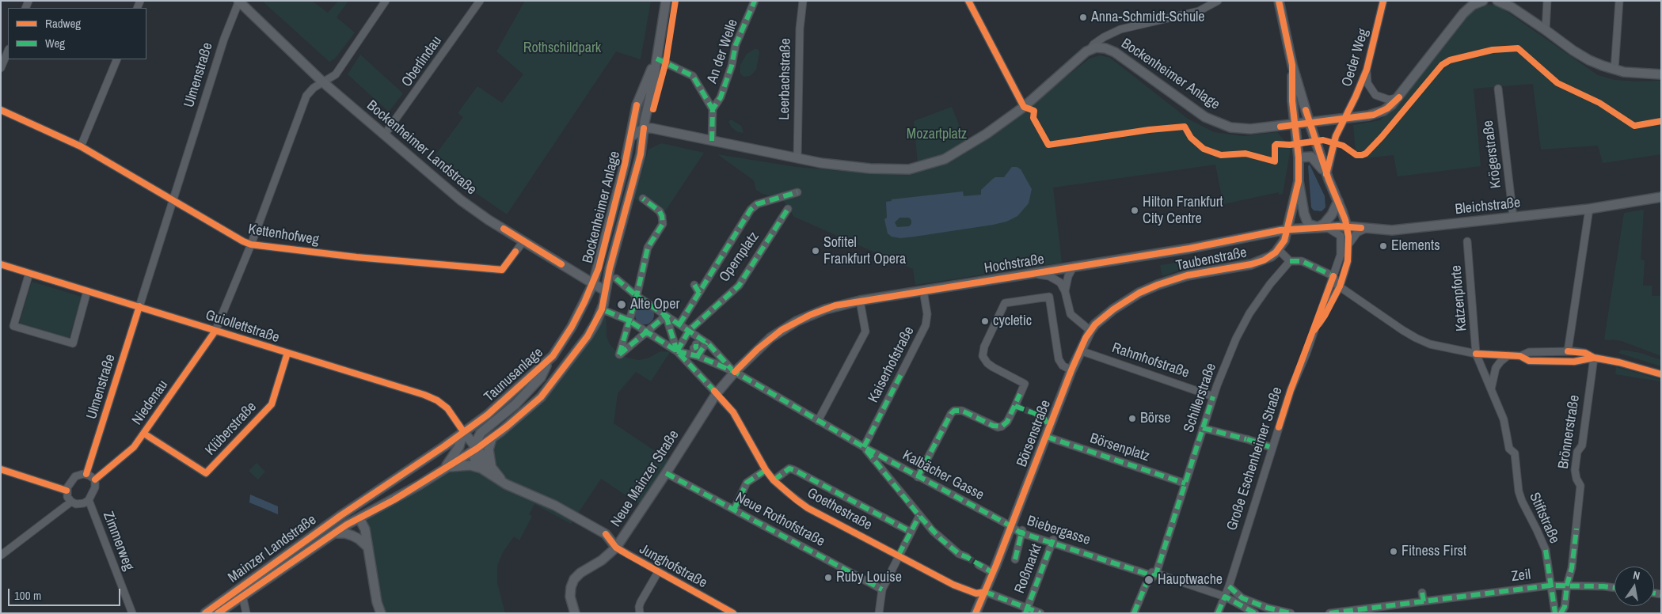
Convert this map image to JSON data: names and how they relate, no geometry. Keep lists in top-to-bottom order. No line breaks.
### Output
{"streets":{"main road":["Bockenheimer Anlage","Bockenheimer Landstraße","Bleichstraße","Taubenstraße","Hochstraße","Taunusanlage","Börsenstraße","Große Eschenheimer Straße","Neue Mainzer Straße","Mainzer Landstraße","Junghofstraße"],"street":["An der Welle","Oeder Weg","Oberlindau","Ulmenstraße","Leerbachstraße","Krögerstraße","Kettenhofweg","Opernplatz","Katzenpforte","Guiollettstraße","Rahmhofstraße","Kaiserhofstraße","Schillerstraße","Niedenau","Klüberstraße","Brönnerstraße","Börsenplatz","Kalbächer Gasse","Goethestraße","Stiftstraße","Neue Rothofstraße","Biebergasse","Zimmerweg","Roßmarkt","Zeil"]},"crossings":[["Oeder Weg","Bockenheimer Anlage"],["Oeder Weg","Große Eschenheimer Straße"],["Oberlindau","Bockenheimer Landstraße"],["Bockenheimer Anlage","Bockenheimer Landstraße"],["Bockenheimer Anlage","Taunusanlage"],["Ulmenstraße","Bockenheimer Landstraße"],["Ulmenstraße","Kettenhofweg"],["Ulmenstraße","Guiollettstraße"],["Ulmenstraße","Niedenau"],["Ulmenstraße","Zimmerweg"],["Bockenheimer Landstraße","Kettenhofweg"],["Bockenheimer Landstraße","Taunusanlage"],["Bockenheimer Landstraße","Niedenau"],["Krögerstraße","Bleichstraße"],["Bleichstraße","Hochstraße"],["Bleichstraße","Große Eschenheimer Straße"],["Kettenhofweg","Niedenau"],["Taubenstraße","Hochstraße"],["Taubenstraße","Rahmhofstraße"],["Taubenstraße","Börsenstraße"],["Hochstraße","Kaiserhofstraße"],["Hochstraße","Große Eschenheimer Straße"],["Hochstraße","Kalbächer Gasse"],["Hochstraße","Neue Mainzer Straße"],["Katzenpforte","Stiftstraße"],["Guiollettstraße","Taunusanlage"],["Guiollettstraße","Niedenau"],["Guiollettstraße","Klüberstraße"],["Rahmhofstraße","Schillerstraße"],["Rahmhofstraße","Börsenstraße"],["Kaiserhofstraße","Kalbächer Gasse"],["Taunusanlage","Mainzer Landstraße"],["Schillerstraße","Börsenplatz"],["Schillerstraße","Biebergasse"],["Niedenau","Klüberstraße"],["Niedenau","Zimmerweg"],["Brönnerstraße","Zeil"],["Börsenstraße","Börsenplatz"],["Börsenstraße","Kalbächer Gasse"],["Börsenstraße","Goethestraße"],["Börsenstraße","Biebergasse"],["Börsenstraße","Roßmarkt"],["Große Eschenheimer Straße","Biebergasse"],["Kalbächer Gasse","Neue Mainzer Straße"],["Kalbächer Gasse","Biebergasse"],["Neue Mainzer Straße","Neue Rothofstraße"],["Neue Mainzer Straße","Junghofstraße"],["Goethestraße","Roßmarkt"],["Stiftstraße","Zeil"],["Biebergasse","Roßmarkt"]],"parks":["Rothschildpark","Mozartplatz"],"places":["Anna-Schmidt-Schule","Hilton Frankfurt City Centre","Elements","Sofitel Frankfurt Opera","Alte Oper","cycletic","Börse","Fitness First","Ruby Louise","Hauptwache"],"legend":["Radweg","Weg"],"scale_bar":"100 m","north":"top"}
